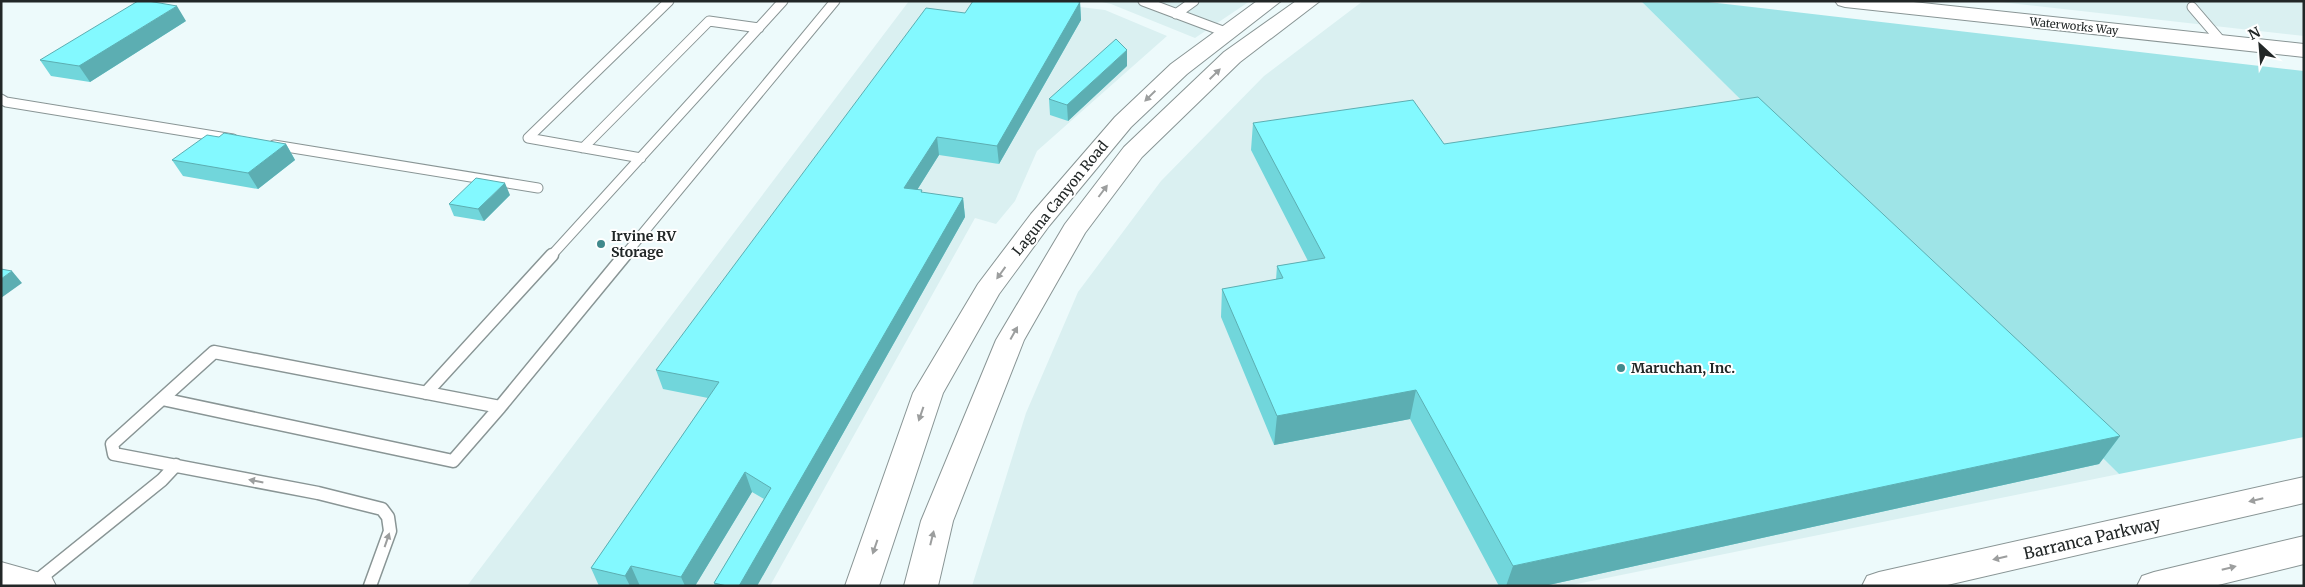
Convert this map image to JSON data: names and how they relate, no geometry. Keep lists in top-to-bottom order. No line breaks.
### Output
{"streets":{"main road":["Waterworks Way","Laguna Canyon Road","Barranca Parkway"]},"places":["Irvine RV Storage","Maruchan, Inc."],"north":"top left"}
